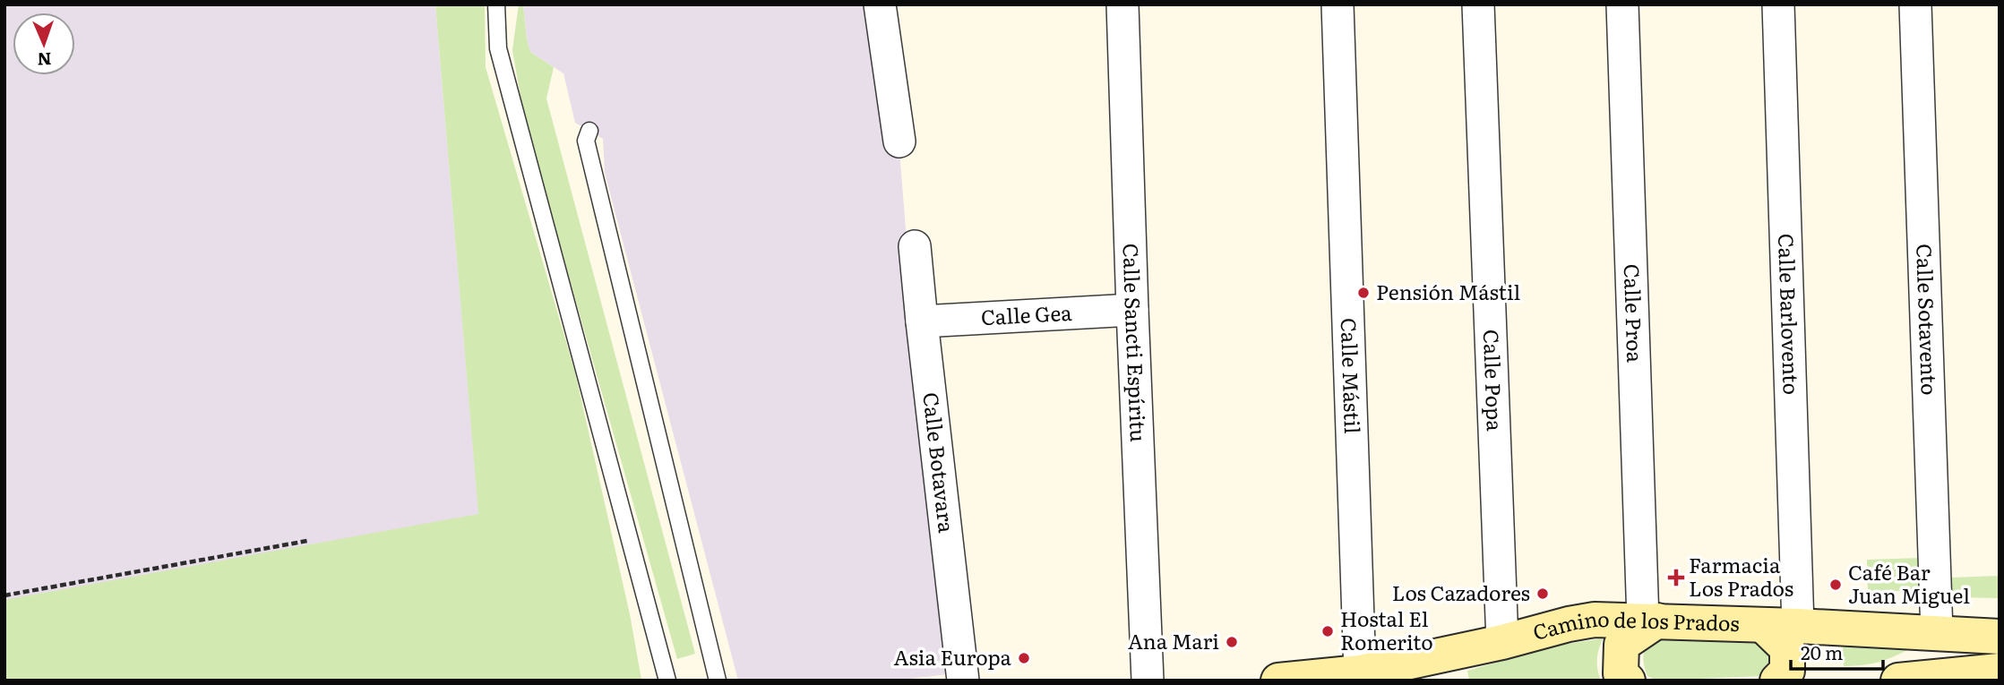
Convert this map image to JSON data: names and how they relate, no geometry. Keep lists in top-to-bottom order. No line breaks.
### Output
{"streets":{"main road":["Camino de los Prados"],"street":["Calle Proa","Calle Barlovento","Calle Gea","Calle Sotavento","Calle Sancti Espíritu","Calle Mástil","Calle Popa","Calle Botavara"]},"crossings":[["Calle Proa","Camino de los Prados"],["Calle Barlovento","Camino de los Prados"],["Calle Gea","Calle Sancti Espíritu"],["Calle Gea","Calle Botavara"],["Calle Sotavento","Camino de los Prados"],["Calle Mástil","Camino de los Prados"],["Calle Popa","Camino de los Prados"]],"places":{"other":["Pensión Mástil","Café Bar Juan Miguel","Los Cazadores","Hostal El Romerito","Ana Mari","Asia Europa"],"health":["Farmacia Los Prados"]},"scale_bar":"20 m","north":"bottom"}
